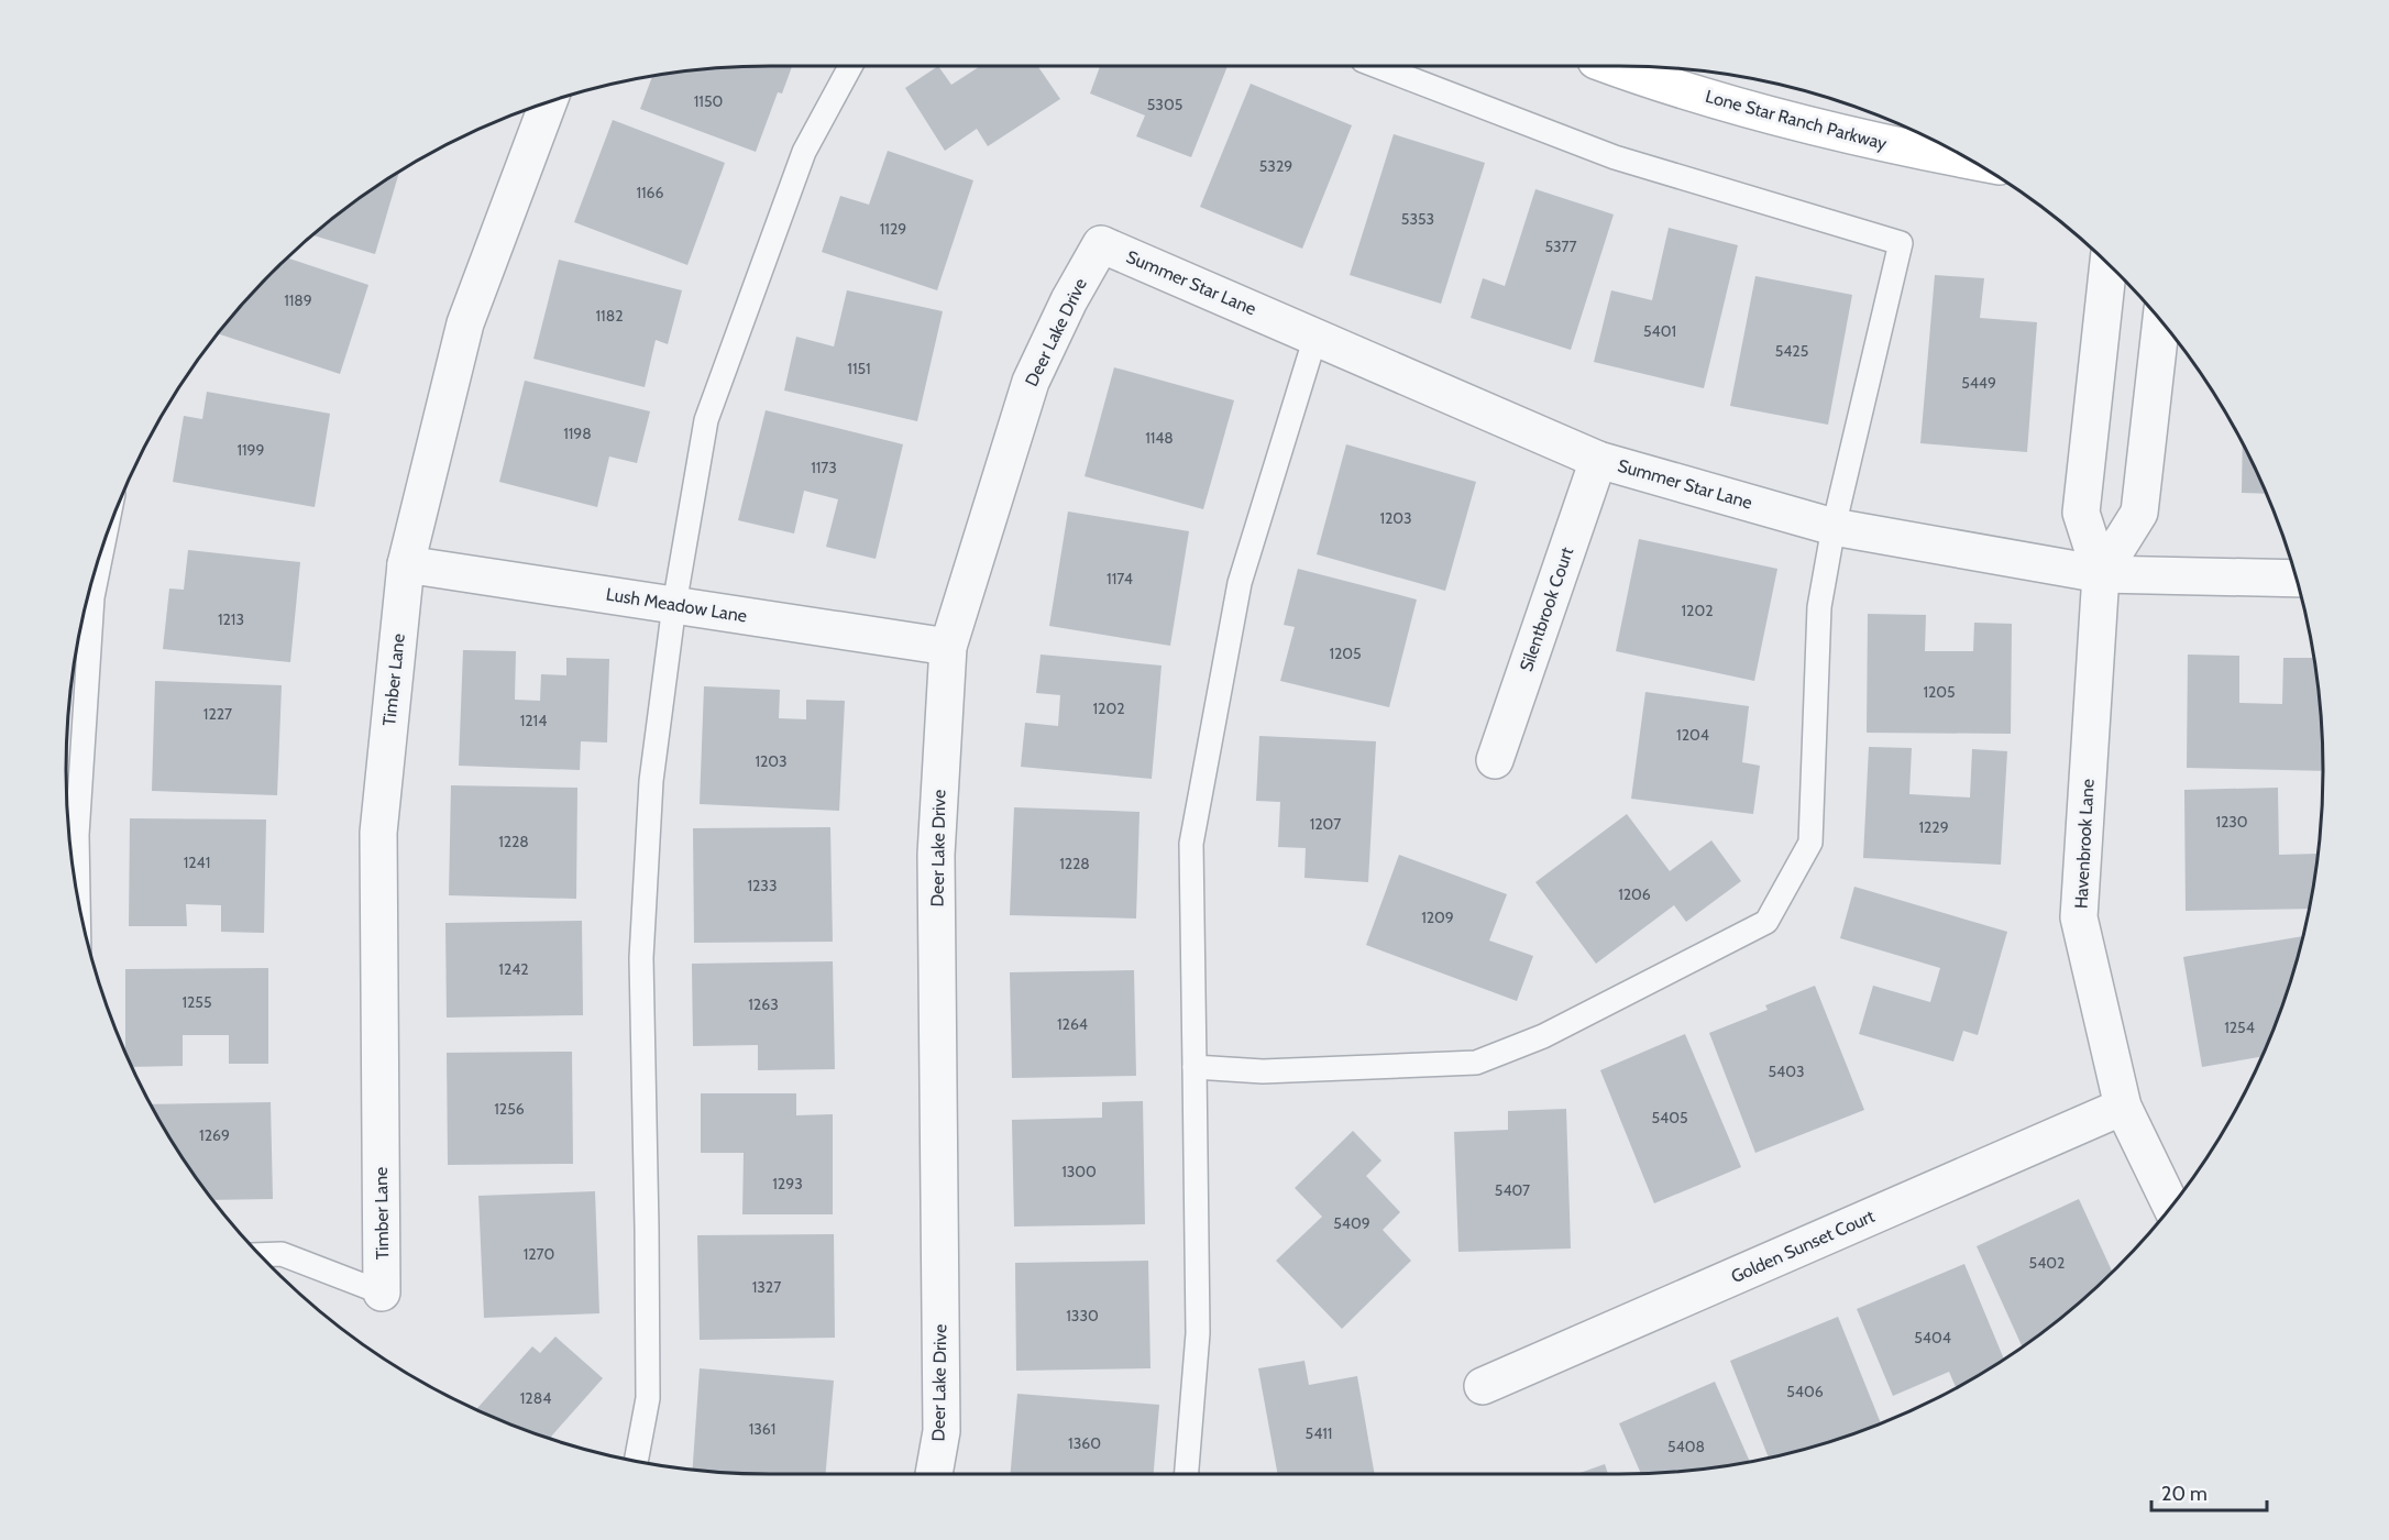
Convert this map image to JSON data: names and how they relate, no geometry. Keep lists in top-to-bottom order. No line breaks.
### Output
{"streets":{"main road":["Lone Star Ranch Parkway"],"street":["Summer Star Lane","Deer Lake Drive","Lush Meadow Lane","Silentbrook Court","Timber Lane","Havenbrook Lane","Golden Sunset Court"]},"crossings":[["Summer Star Lane","Deer Lake Drive"],["Summer Star Lane","Silentbrook Court"],["Summer Star Lane","Havenbrook Lane"],["Deer Lake Drive","Lush Meadow Lane"],["Lush Meadow Lane","Timber Lane"],["Havenbrook Lane","Golden Sunset Court"]],"house_numbers":["1150","5305","5329","1166","5353","1129","5377","1189","1182","5401","5425","1151","5449","1198","1148","1199","1173","1203","1174","1202","1213","1205","1205","1202","1227","1214","1204","1203","1230","1207","1229","1228","1241","1228","1233","1206","1209","1242","1255","1263","1264","1254","5403","1256","5405","1269","1300","1293","5407","5409","1270","5402","1327","1330","5404","5406","1284","1361","5411","1360","5408"],"scale_bar":"20 m"}
